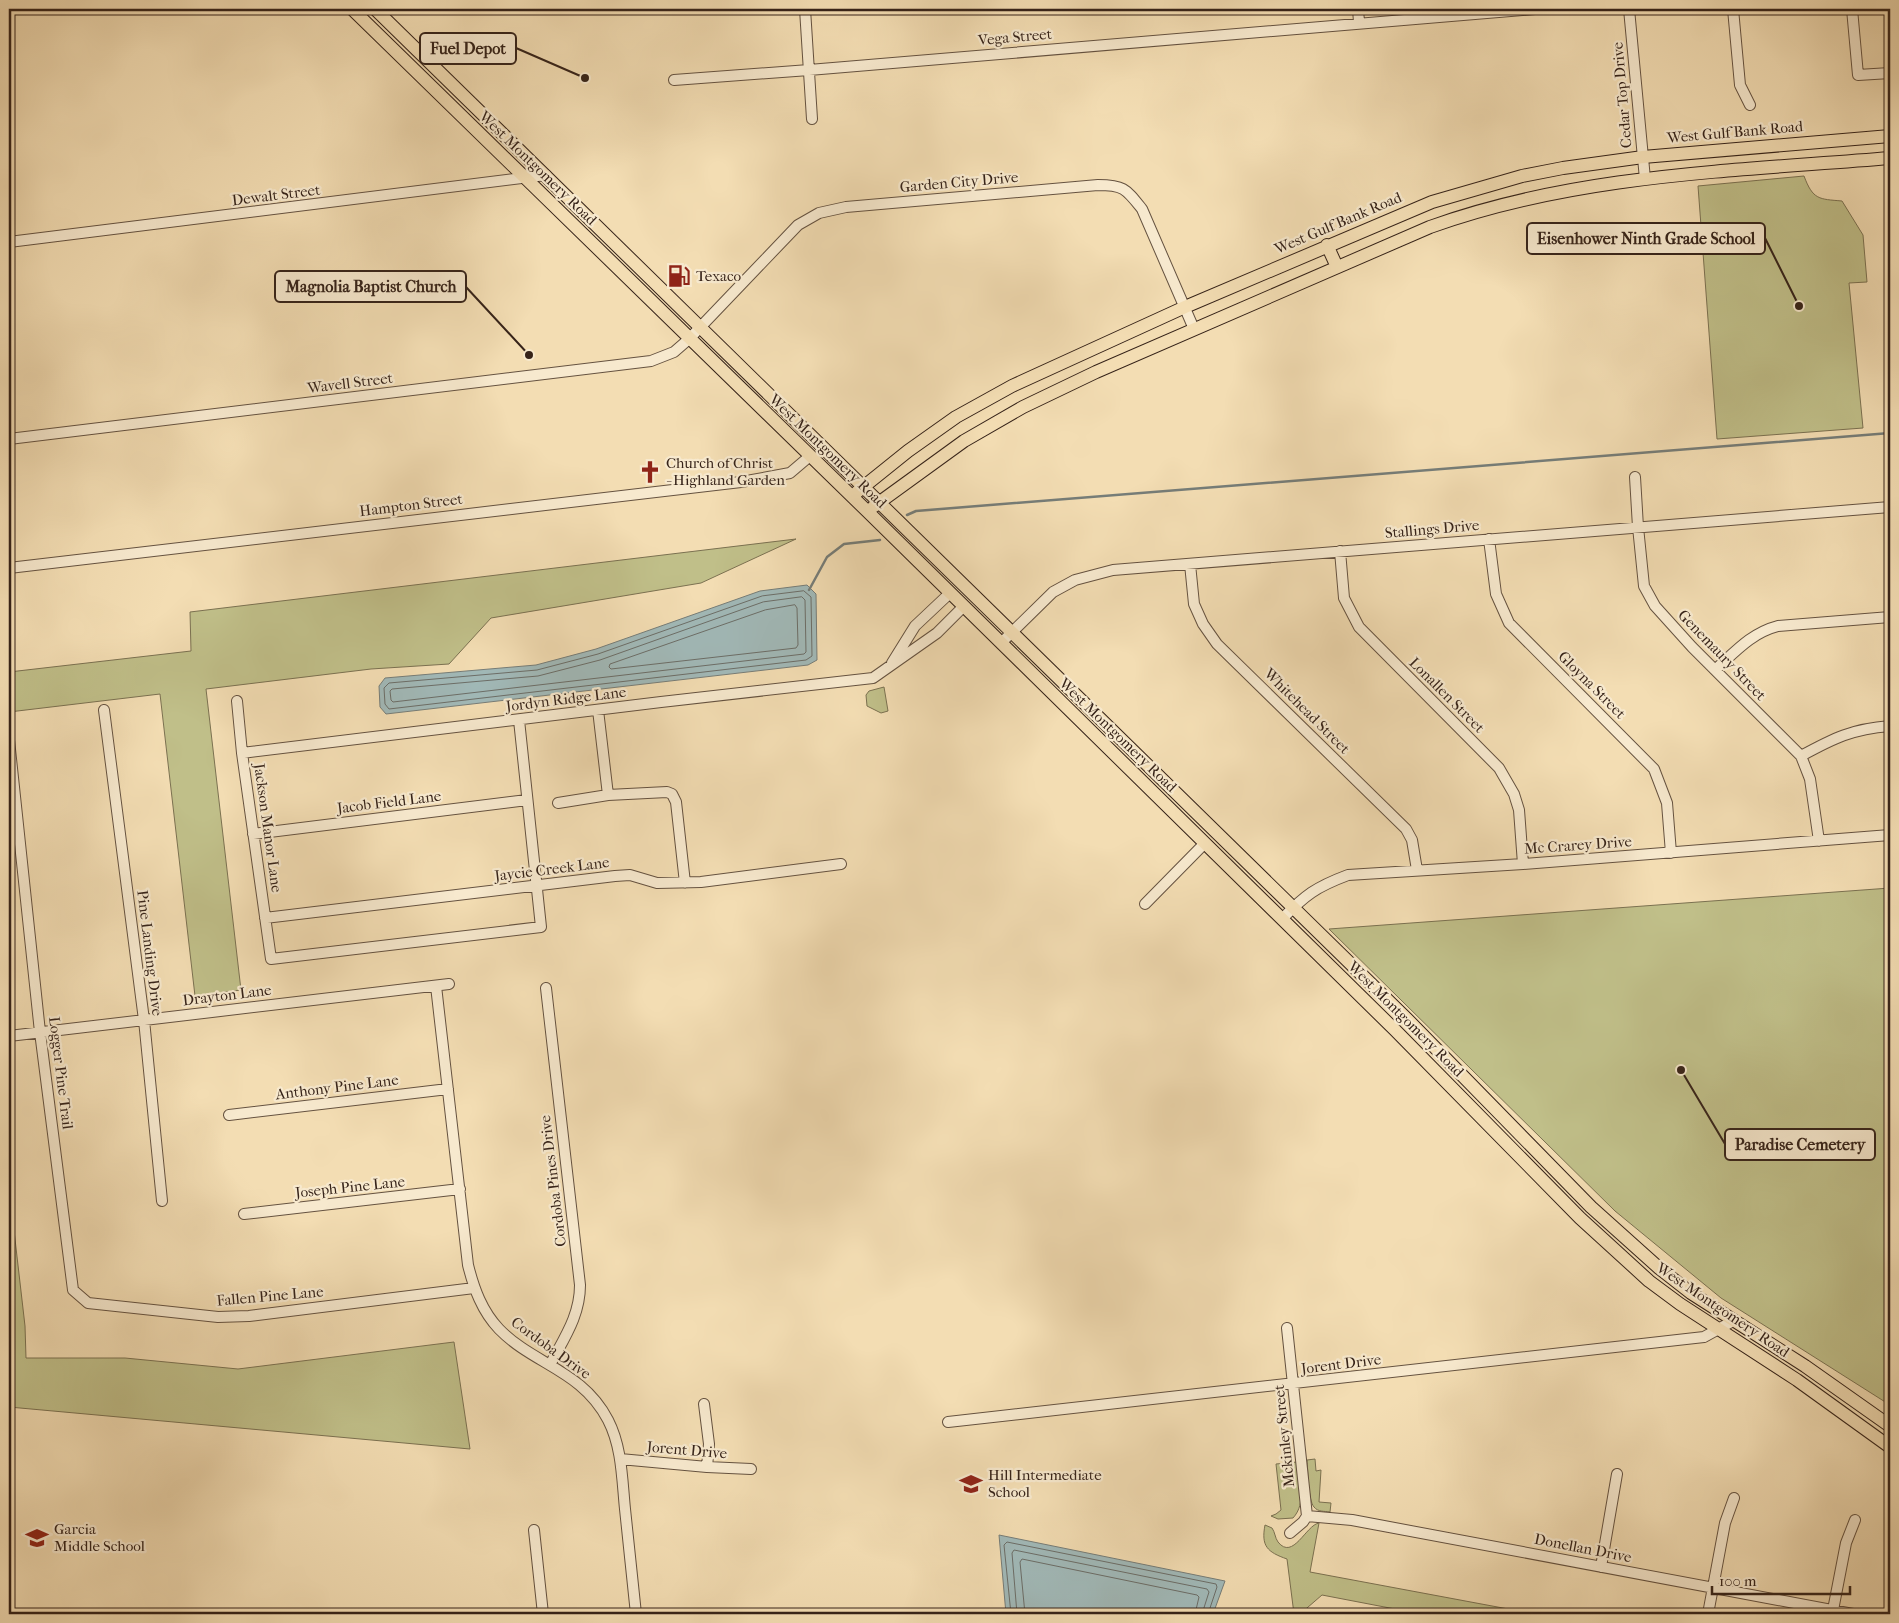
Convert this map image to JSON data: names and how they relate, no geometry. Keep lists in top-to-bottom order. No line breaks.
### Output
{"streets":{"main road":["West Gulf Bank Road","West Montgomery Road"],"street":["Vega Street","Cedar Top Drive","Garden City Drive","Dewalt Street","Wavell Street","Hampton Street","Stallings Drive","Genemaury Street","Gloyna Street","Lonallen Street","Jordyn Ridge Lane","Whitehead Street","Jacob Field Lane","Jackson Manor Lane","Mc Crarey Drive","Jaycie Creek Lane","Pine Landing Drive","Drayton Lane","Logger Pine Trail","Anthony Pine Lane","Cordoba Pines Drive","Joseph Pine Lane","Fallen Pine Lane","Cordoba Drive","Jorent Drive","Mckinley Street","Donellan Drive"]},"crossings":[["Cedar Top Drive","West Gulf Bank Road"],["West Gulf Bank Road","West Montgomery Road"],["West Gulf Bank Road","Garden City Drive"],["West Montgomery Road","Garden City Drive"],["West Montgomery Road","Dewalt Street"],["West Montgomery Road","Wavell Street"],["West Montgomery Road","Hampton Street"],["West Montgomery Road","Stallings Drive"],["West Montgomery Road","Jordyn Ridge Lane"],["West Montgomery Road","Mc Crarey Drive"],["West Montgomery Road","Jorent Drive"],["Garden City Drive","Wavell Street"],["Stallings Drive","Genemaury Street"],["Stallings Drive","Gloyna Street"],["Stallings Drive","Lonallen Street"],["Stallings Drive","Whitehead Street"],["Genemaury Street","Mc Crarey Drive"],["Gloyna Street","Mc Crarey Drive"],["Lonallen Street","Mc Crarey Drive"],["Jordyn Ridge Lane","Jackson Manor Lane"],["Whitehead Street","Mc Crarey Drive"],["Jacob Field Lane","Jackson Manor Lane"],["Jackson Manor Lane","Jaycie Creek Lane"],["Pine Landing Drive","Drayton Lane"],["Drayton Lane","Logger Pine Trail"],["Drayton Lane","Cordoba Drive"],["Logger Pine Trail","Fallen Pine Lane"],["Anthony Pine Lane","Cordoba Drive"],["Cordoba Pines Drive","Cordoba Drive"],["Joseph Pine Lane","Cordoba Drive"],["Fallen Pine Lane","Cordoba Drive"],["Cordoba Drive","Jorent Drive"],["Jorent Drive","Mckinley Street"],["Mckinley Street","Donellan Drive"]],"places":{"other":["Fuel Depot","Eisenhower Ninth Grade School","Magnolia Baptist Church","Paradise Cemetery"],"fuel station":["Texaco"],"church":["Church of Christ - Highland Garden"],"school or university":["Hill Intermediate School","Garcia Middle School"]},"scale_bar":"100 m"}
